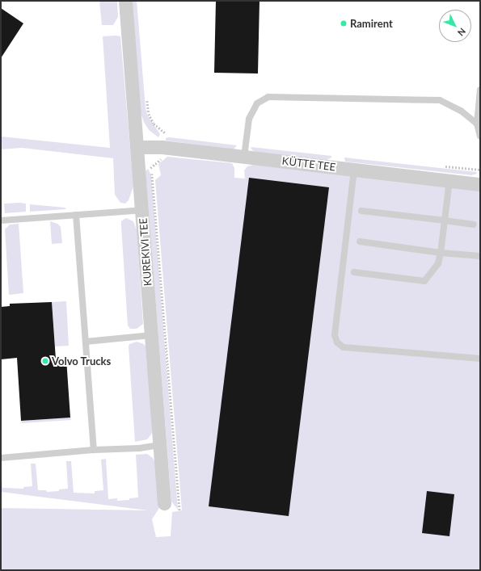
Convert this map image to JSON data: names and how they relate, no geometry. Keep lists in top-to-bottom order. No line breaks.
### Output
{"streets":{"street":["KÜTTE TEE","KUREKIVI TEE"]},"crossings":[["KÜTTE TEE","KUREKIVI TEE"]],"places":["Ramirent","Volvo Trucks"],"north":"bottom right"}
